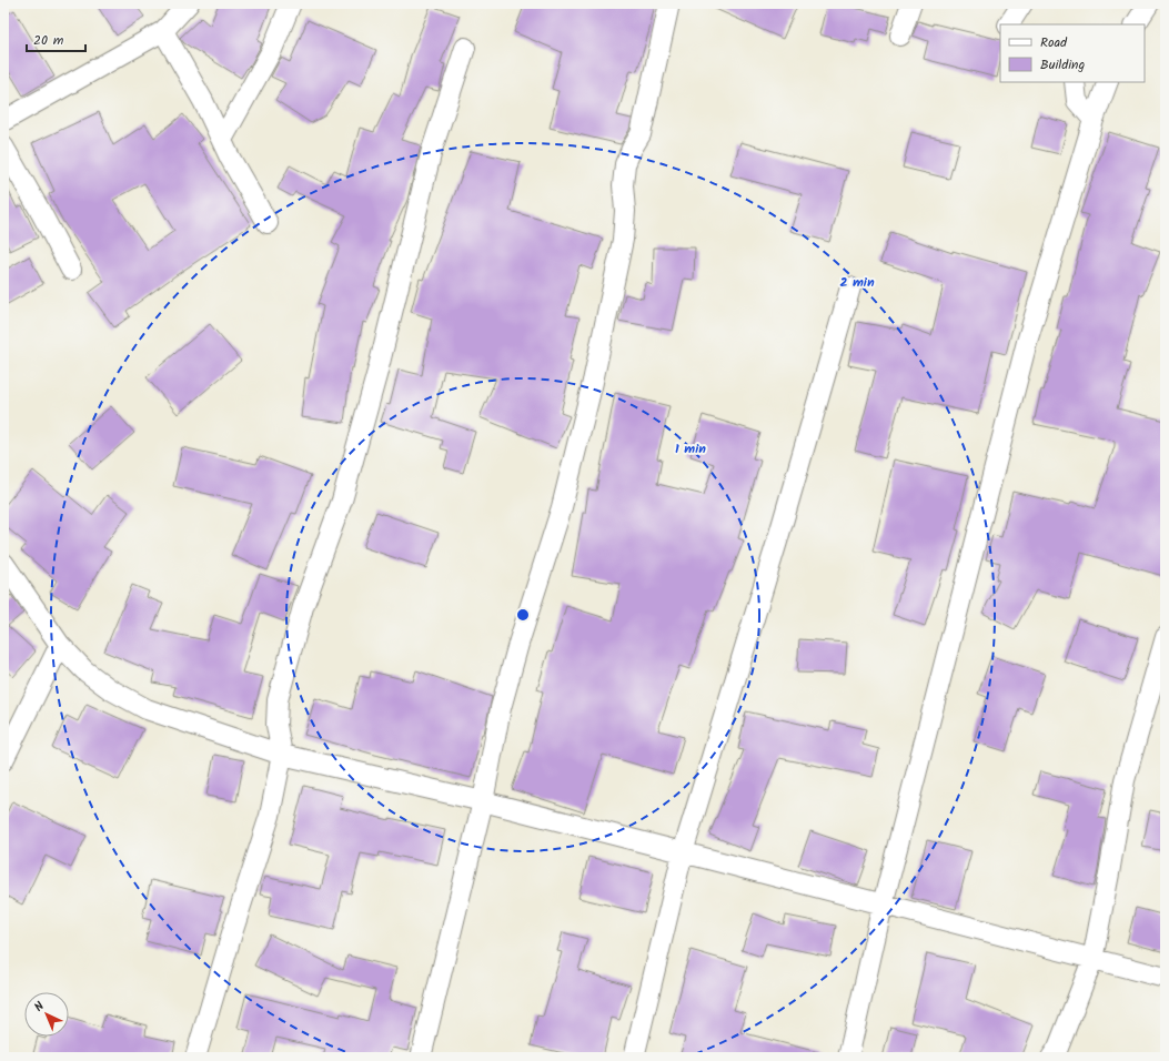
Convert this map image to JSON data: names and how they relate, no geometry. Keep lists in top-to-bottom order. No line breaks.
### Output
{"legend":["Road","Building"],"scale_bar":"20 m","north":"top left","rings":["2 min","1 min"]}
